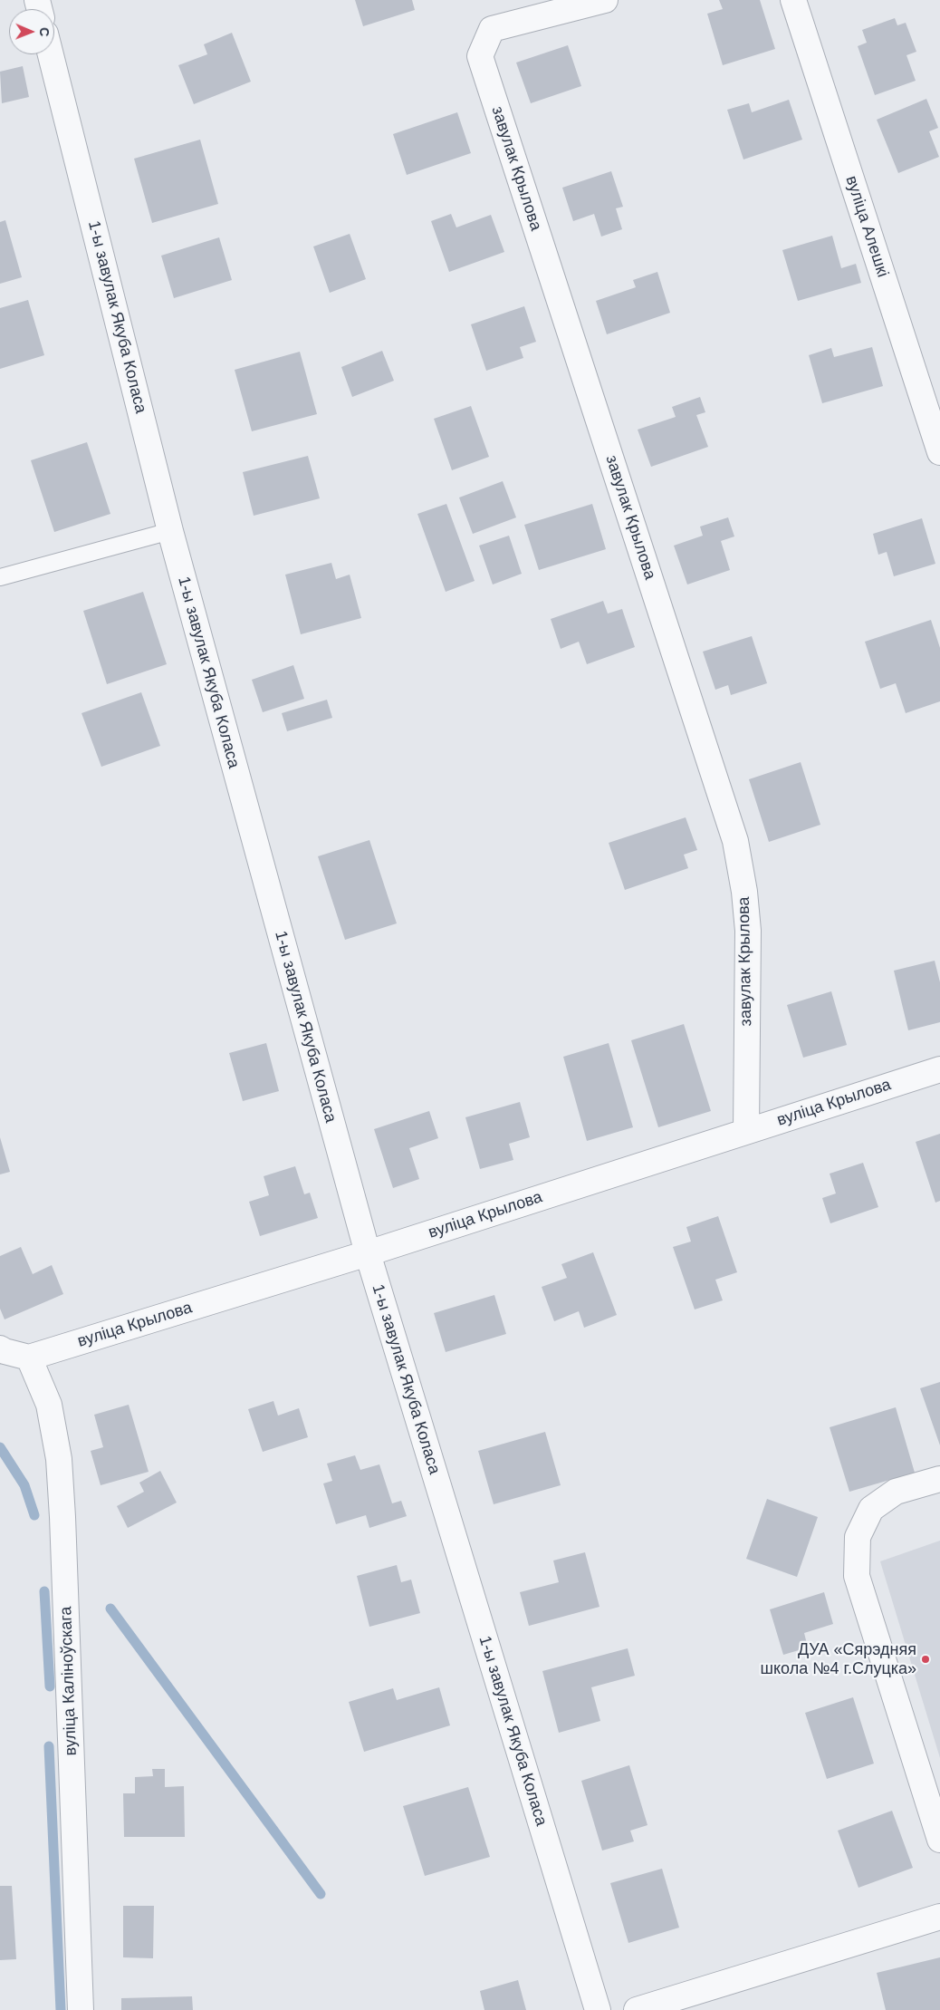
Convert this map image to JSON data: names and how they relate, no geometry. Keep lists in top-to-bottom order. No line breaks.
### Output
{"streets":{"street":["завулак Крылова","вуліца Алешкі","1-ы завулак Якуба Коласа","вуліца Крылова","вуліца Каліноўскага"]},"crossings":[["завулак Крылова","вуліца Крылова"],["1-ы завулак Якуба Коласа","вуліца Крылова"],["вуліца Крылова","вуліца Каліноўскага"]],"places":["ДУА «Сярэдняя школа №4 г.Слуцка»"],"north":"right"}
